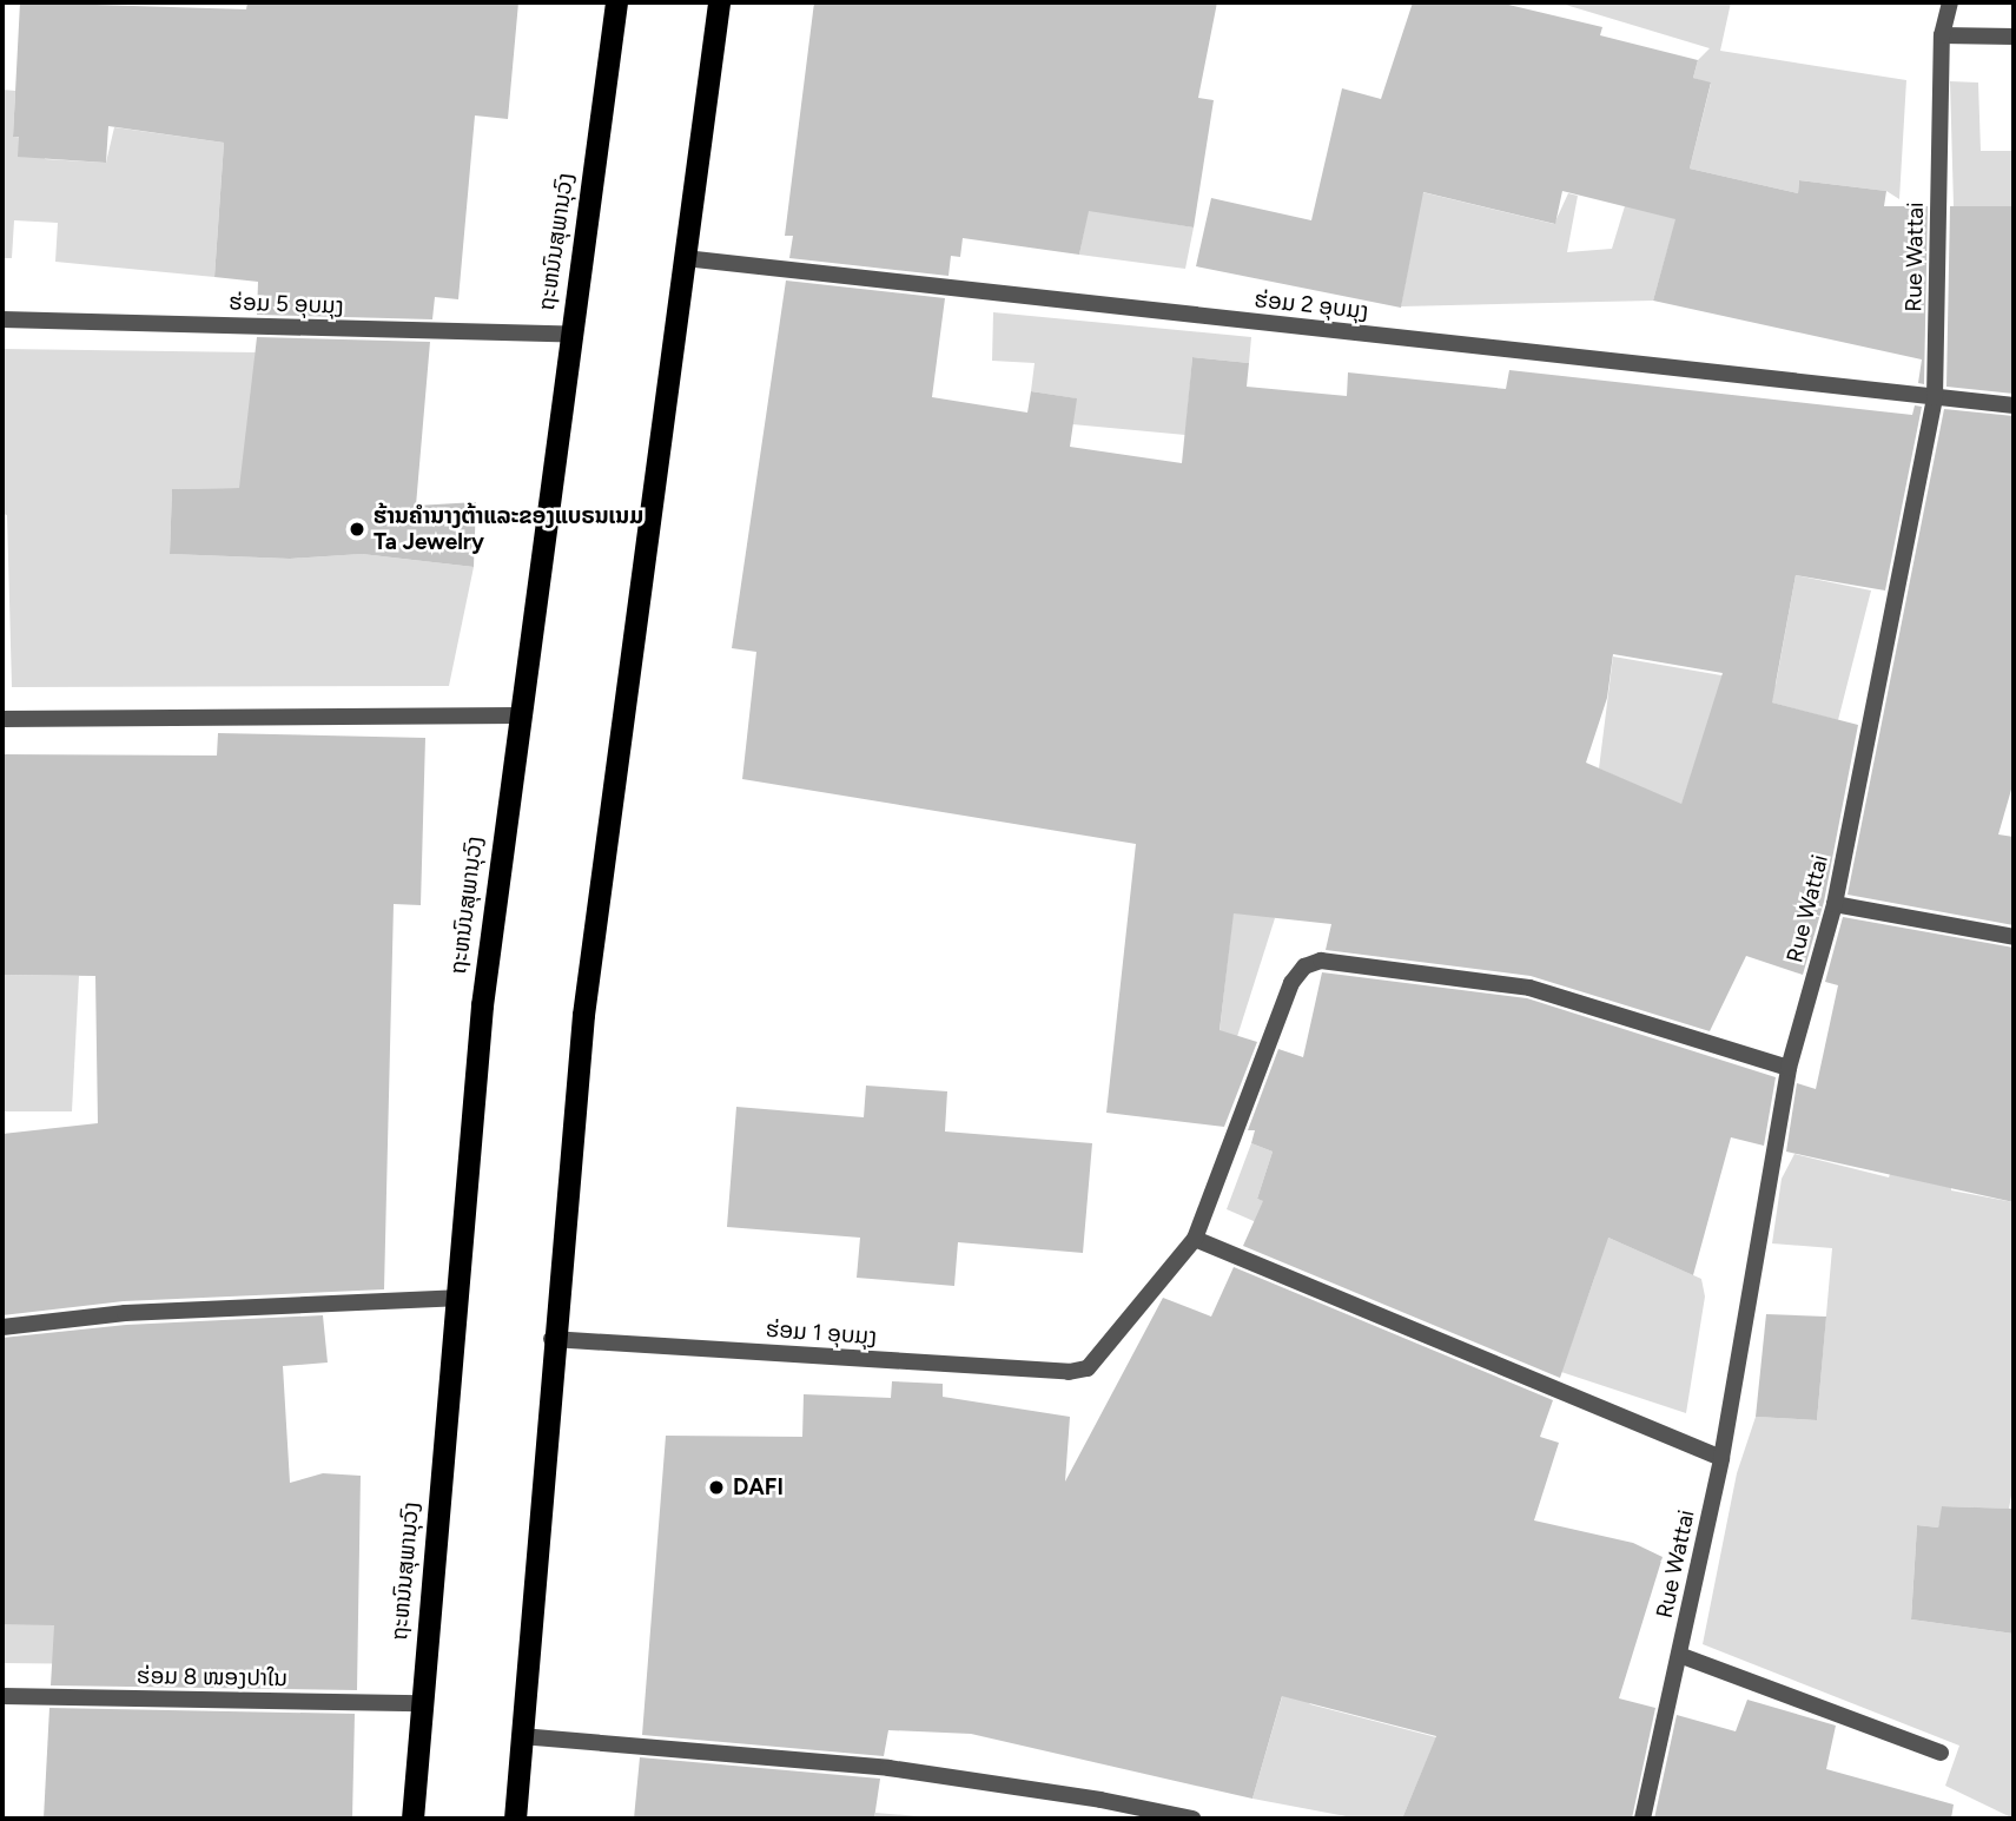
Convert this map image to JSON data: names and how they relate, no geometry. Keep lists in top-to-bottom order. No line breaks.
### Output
{"streets":{"highway":["ຖະຫນົນສຸພານຸວົງ"],"street":["Rue Wattai","ຮ່ອມ 5 ອຸບມຸງ","ຮ່ອມ 2 ອຸບມຸງ","ຮ່ອມ 1 ອຸບມຸງ","ຮ່ອມ 8 ໜອງປາໃນ"]},"crossings":[["ຖະຫນົນສຸພານຸວົງ","ຮ່ອມ 5 ອຸບມຸງ"],["ຖະຫນົນສຸພານຸວົງ","ຮ່ອມ 8 ໜອງປາໃນ"],["Rue Wattai","ຮ່ອມ 2 ອຸບມຸງ"]],"places":["ຮ້ານຄຳນາງຕ້າແລະຂອງແບຣນເນມ Ta Jewelry","DAFI"]}
